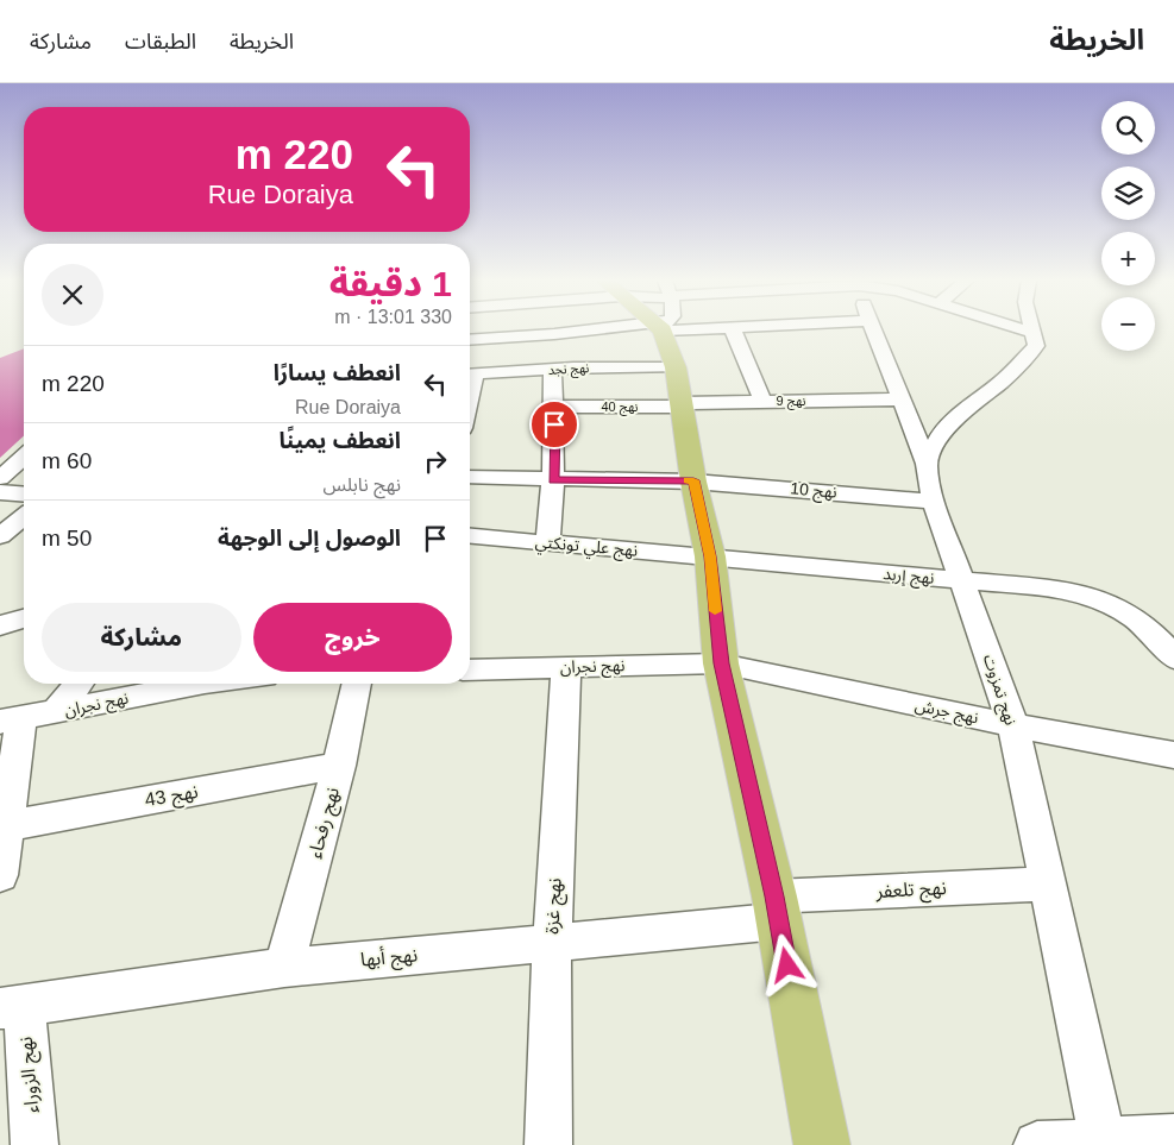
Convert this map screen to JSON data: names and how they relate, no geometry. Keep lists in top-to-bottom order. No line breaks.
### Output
{"streets":{"street":["نهج نجد","نهج 9","نهج 40","نهج 10","نهج علي تونكتي","نهج إربد","نهج نجران","نهج تمزوت","نهج جرش","نهج 43","نهج رفحاء","نهج تلعفر","نهج غزة","نهج أبها","نهج الزوراء"]},"crossings":[["نهج 9","نهج 40"],["نهج 9","نهج تمزوت"],["نهج 10","نهج تمزوت"],["نهج علي تونكتي","نهج إربد"],["نهج إربد","نهج تمزوت"],["نهج نجران","نهج جرش"],["نهج نجران","نهج غزة"],["نهج تمزوت","نهج جرش"],["نهج تمزوت","نهج تلعفر"],["نهج 43","نهج رفحاء"],["نهج رفحاء","نهج أبها"],["نهج تلعفر","نهج أبها"],["نهج غزة","نهج أبها"],["نهج أبها","نهج الزوراء"]],"page":{"header":"الخريطة","nav":["الخريطة","الطبقات","مشاركة"],"map_buttons":["+","−"],"turn":["220 m","Rue Doraiya"],"heading":["1 دقيقة","330 m · 13:01"],"list":[{"name":"انعطف يسارًا","note":"Rue Doraiya","value":"220 m"},{"name":"انعطف يمينًا","note":"نهج نابلس","value":"60 m"},{"name":"الوصول إلى الوجهة","value":"50 m"}],"buttons":["خروج","مشاركة"]}}
